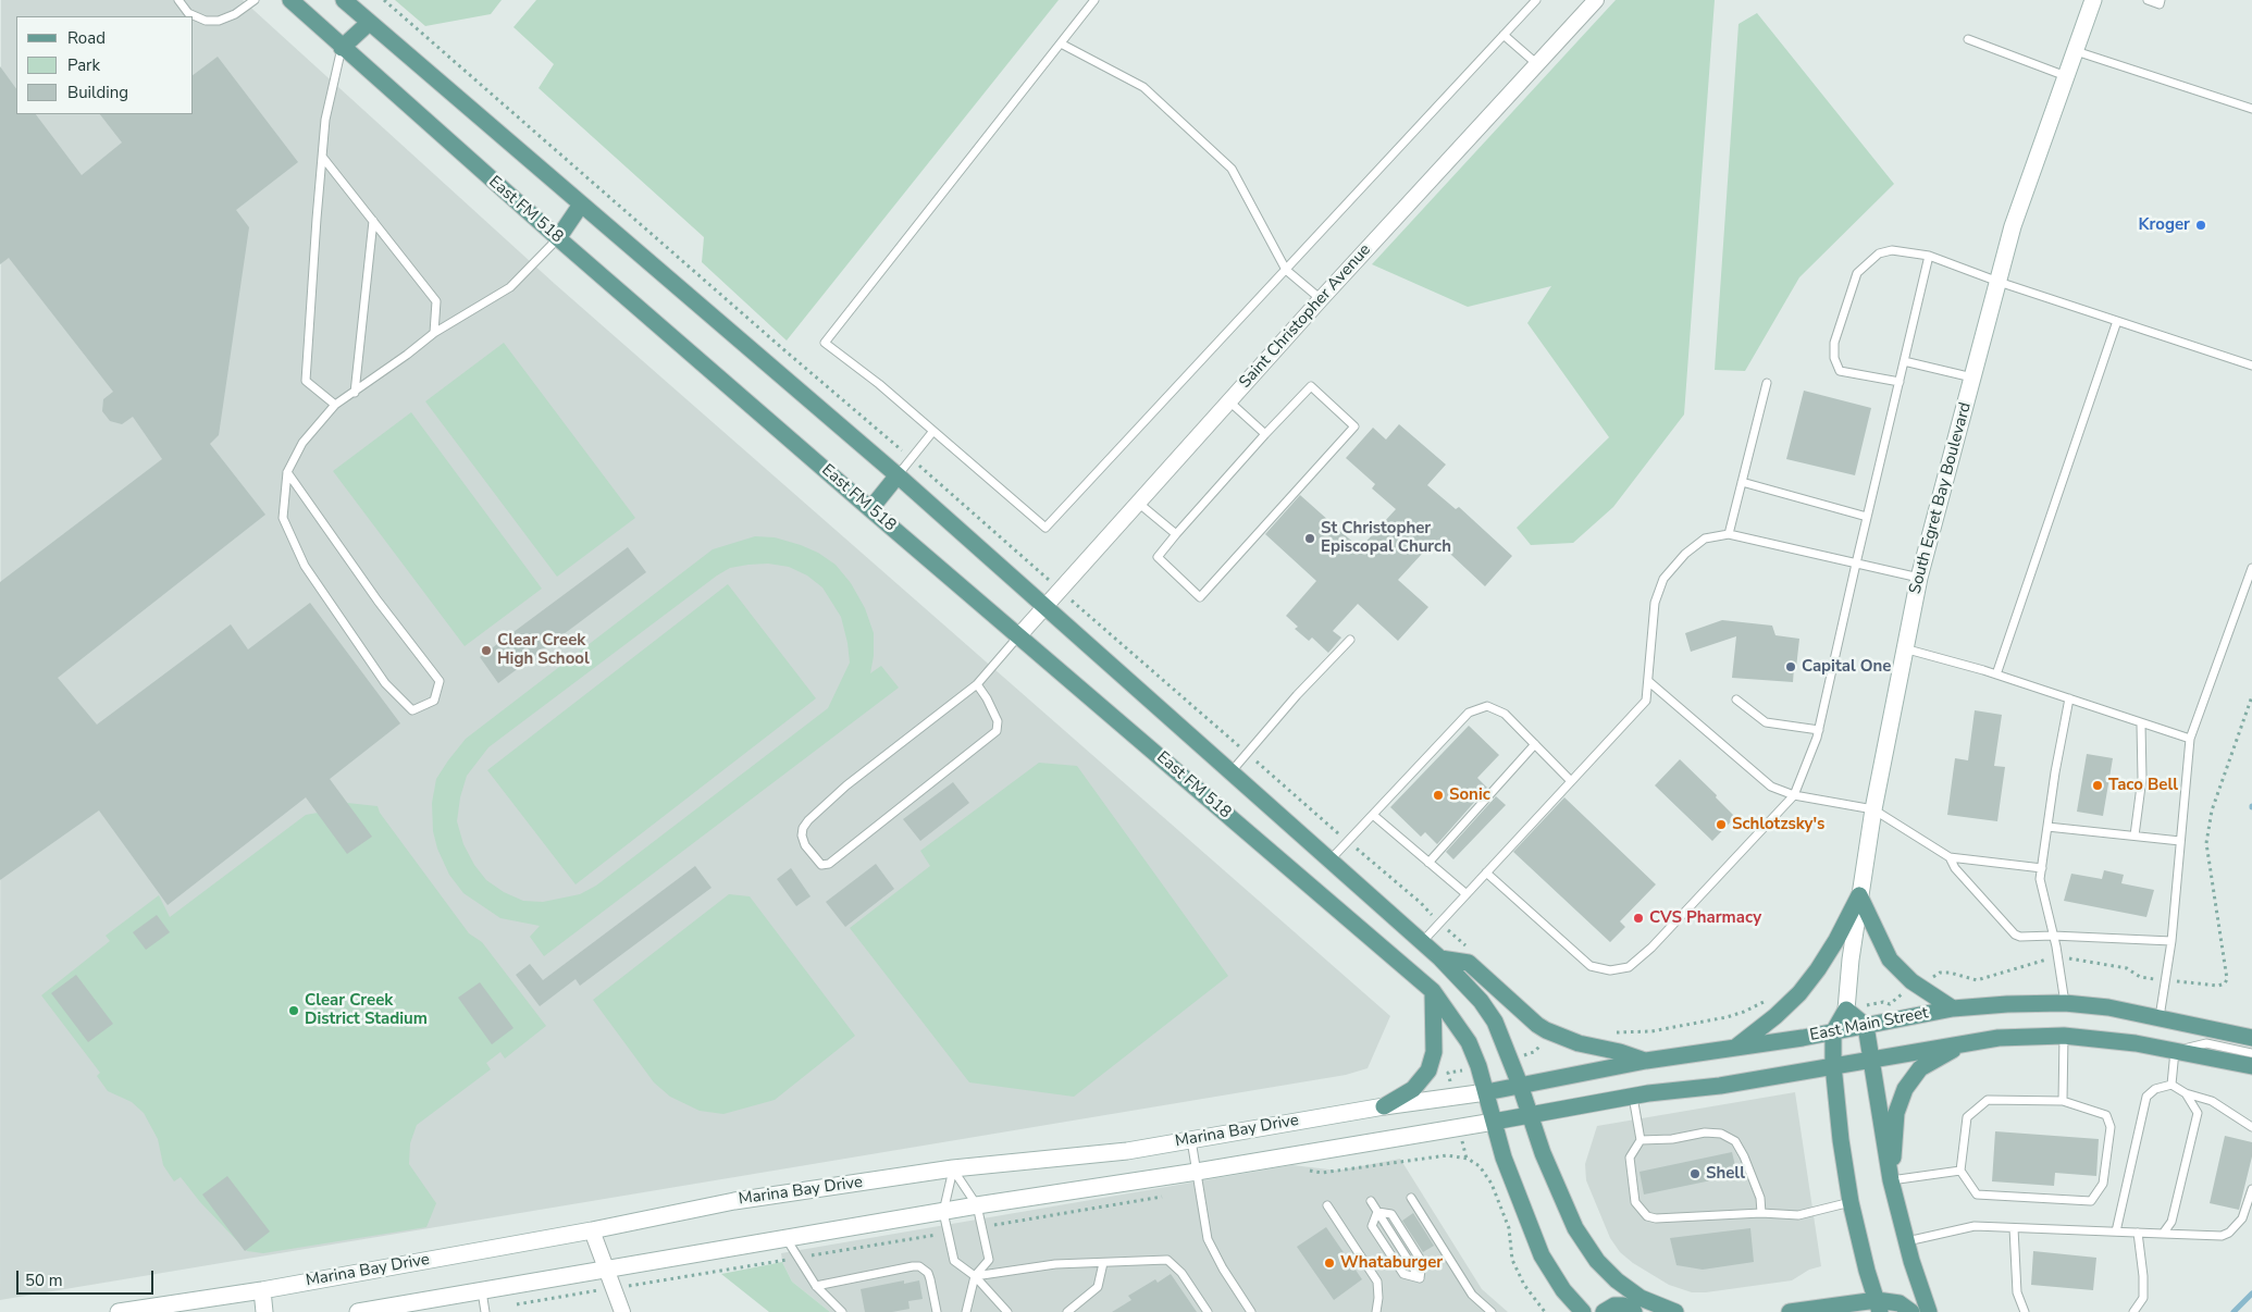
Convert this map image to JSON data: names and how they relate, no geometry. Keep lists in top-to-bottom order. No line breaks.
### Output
{"streets":{"main road":["East FM 518","South Egret Bay Boulevard","East Main Street","Marina Bay Drive"],"street":["Saint Christopher Avenue"]},"crossings":[["East FM 518","Saint Christopher Avenue"],["East FM 518","East Main Street"],["East FM 518","Marina Bay Drive"],["East Main Street","Marina Bay Drive"]],"places":["Kroger","St Christopher Episcopal Church","Clear Creek High School","Capital One","Taco Bell","Sonic","Schlotzsky's","CVS Pharmacy","Clear Creek District Stadium","Shell","Whataburger"],"legend":["Road","Park","Building"],"scale_bar":"50 m"}
